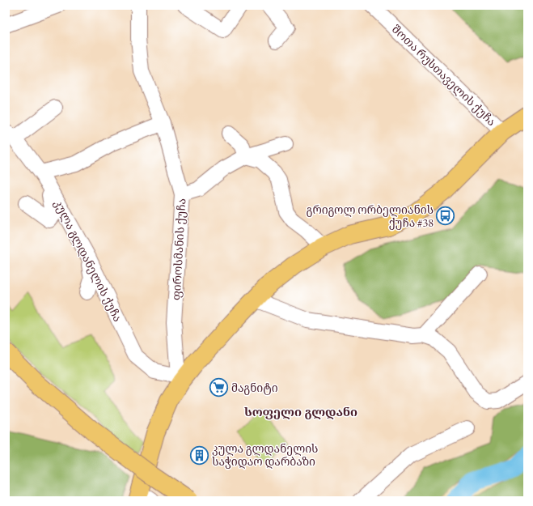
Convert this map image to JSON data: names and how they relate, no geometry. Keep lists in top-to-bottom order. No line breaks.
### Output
{"streets":{"street":["შოთა რუსთაველის ქუჩა","ფიროსმანის ქუჩა","კულა გლდანელის ქუჩა"]},"crossings":[["ფიროსმანის ქუჩა","კულა გლდანელის ქუჩა"]],"districts":["სოფელი გლდანი"],"places":{"bus stop":["გრიგოლ ორბელიანის ქუჩა #38"],"supermarket":["მაგნიტი"],"building":["კულა გლდანელის საჭიდაო დარბაზი"]}}
